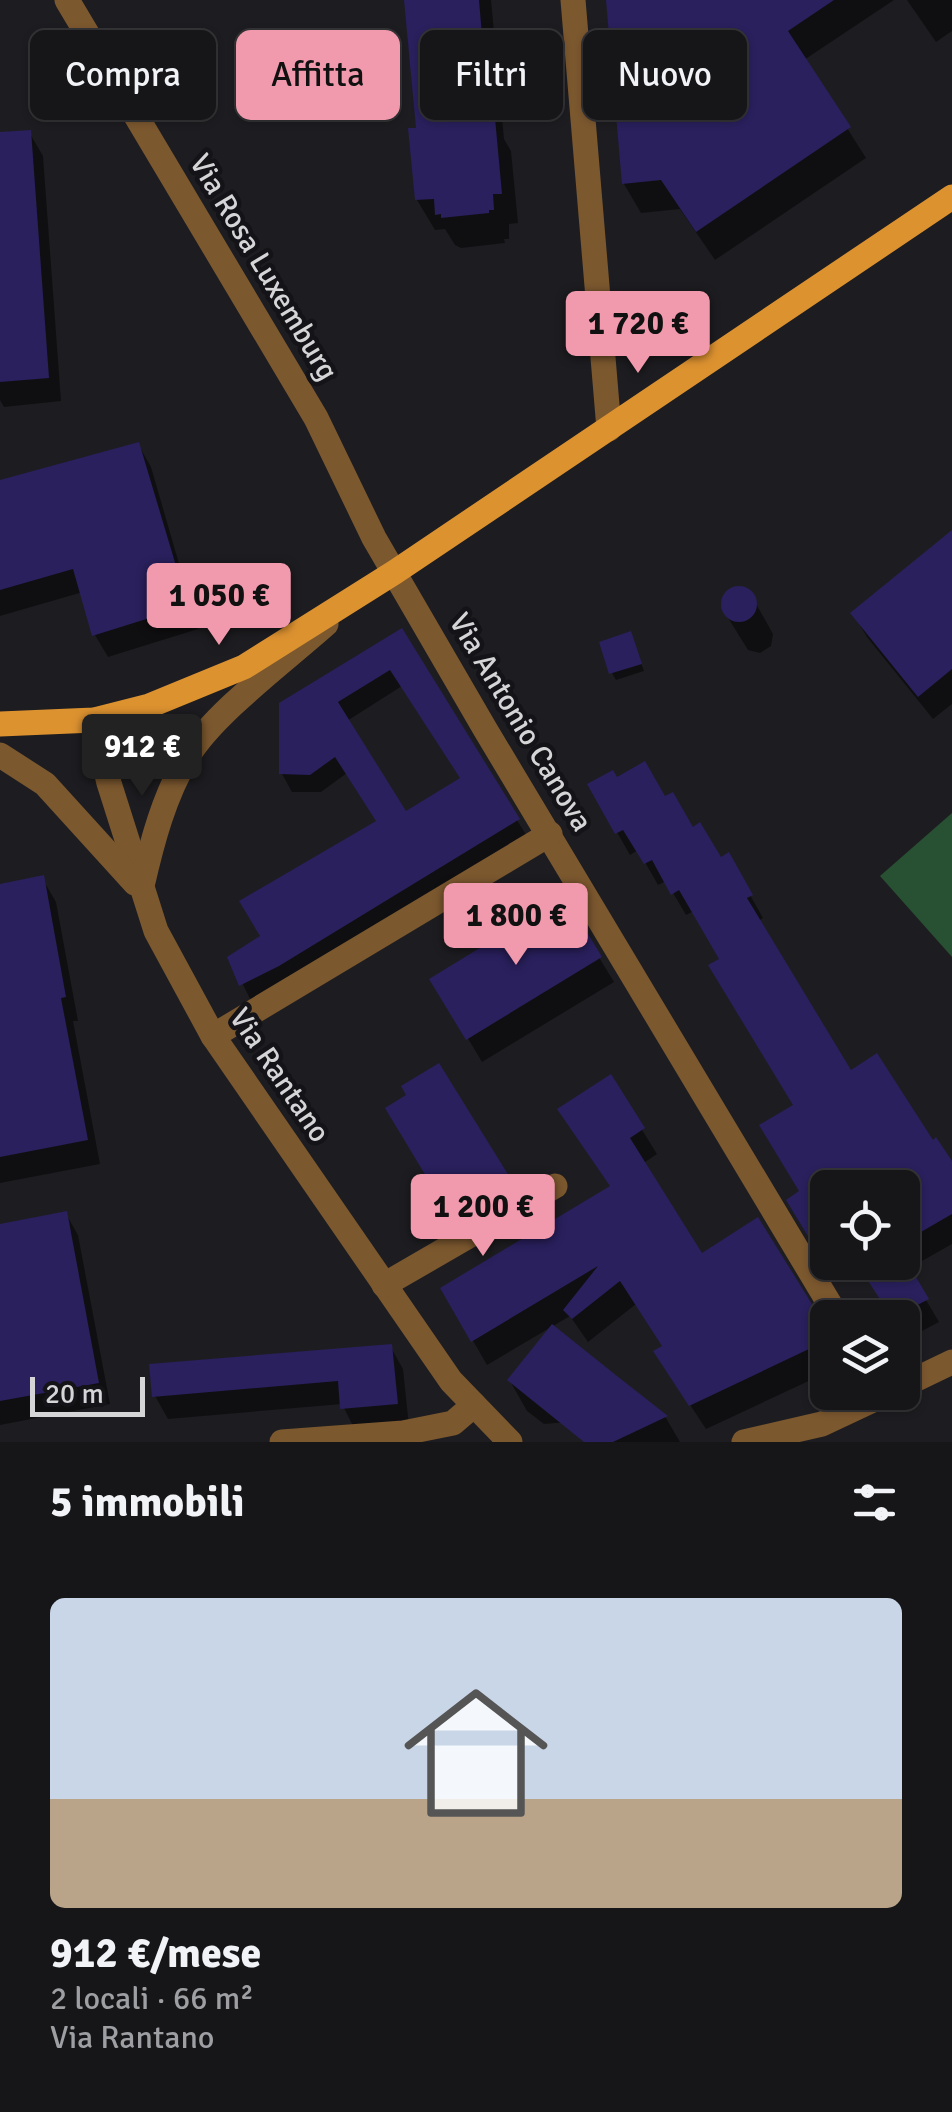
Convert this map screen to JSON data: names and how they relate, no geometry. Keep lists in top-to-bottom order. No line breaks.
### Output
{"streets":{"street":["Via Rosa Luxemburg","Via Antonio Canova","Via Rantano"]},"crossings":[["Via Rosa Luxemburg","Via Antonio Canova"]],"scale_bar":"20 m","page":{"chip":["Compra","Affitta","Filtri","Nuovo"],"price":["1 720 €","1 050 €","912 €","1 800 €","1 200 €"],"scale":"20 m","heading":"5 immobili","list":[{"name":"912 €/mese","note":"2 locali · 66 m² · Via Rantano"}]}}
